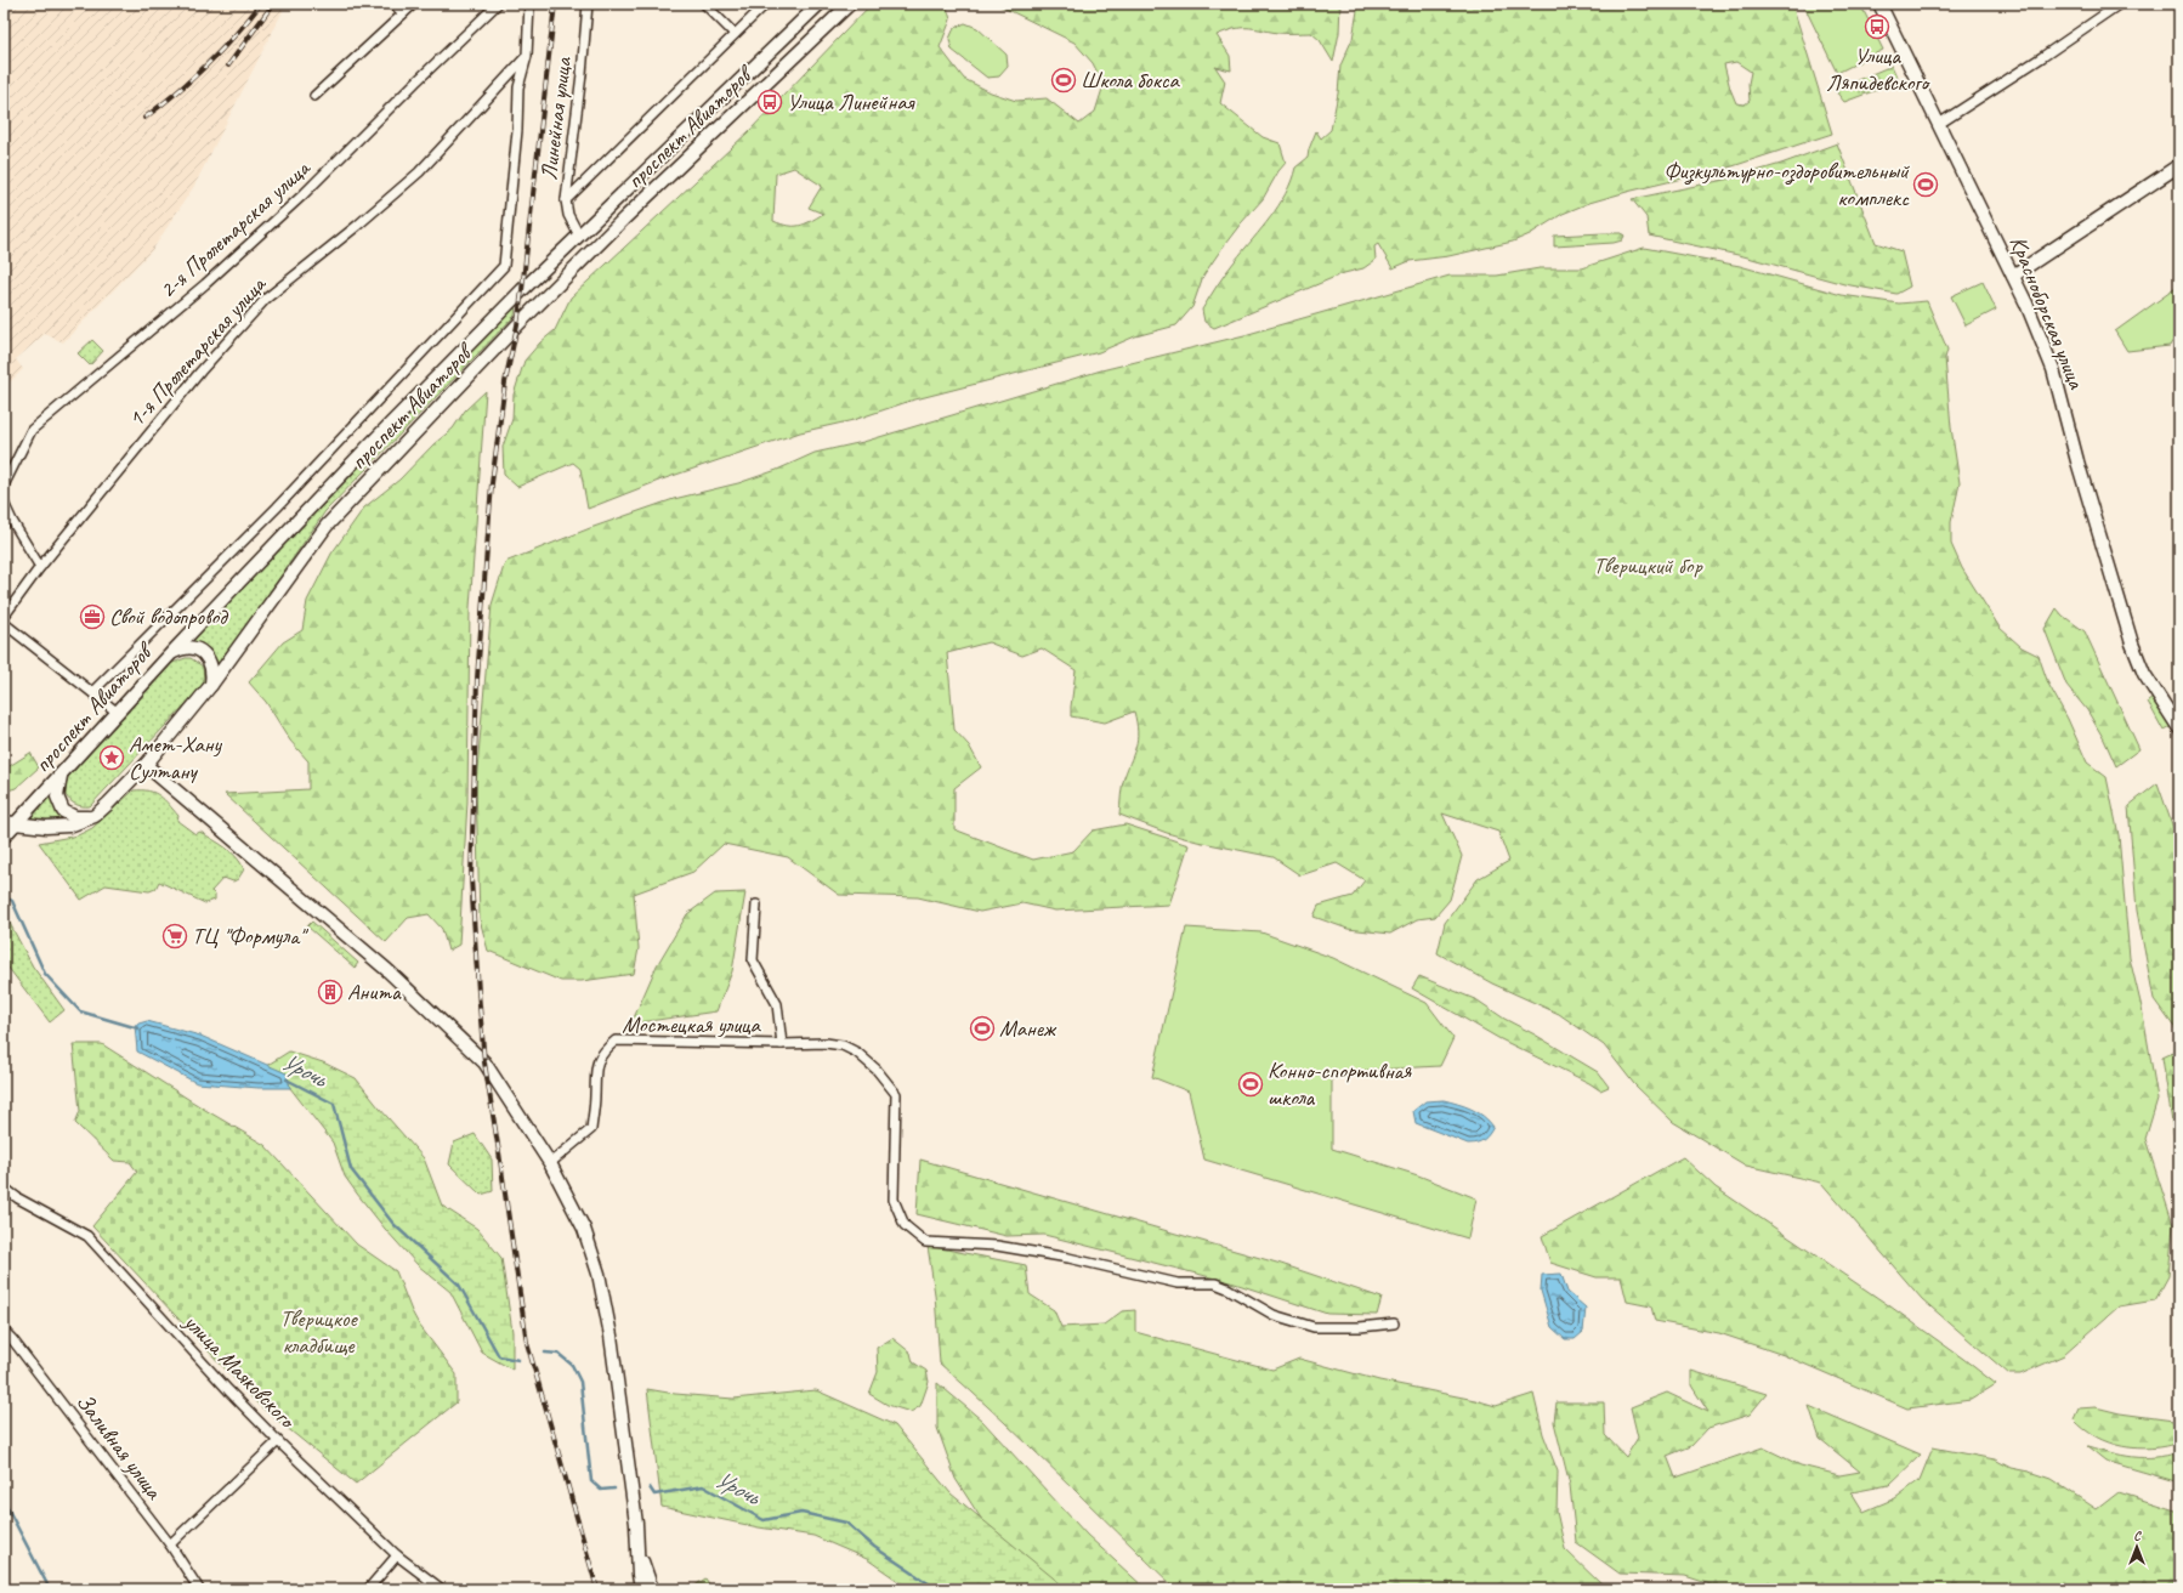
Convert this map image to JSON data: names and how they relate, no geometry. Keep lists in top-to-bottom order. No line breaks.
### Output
{"streets":{"main road":["проспект Авиаторов","Красноборская улица"],"street":["Линейная улица","2-я Пролетарская улица","1-я Пролетарская улица","Мостецкая улица","улица Маяковского","Заливная улица"]},"crossings":[["Линейная улица","проспект Авиаторов"],["проспект Авиаторов","1-я Пролетарская улица"]],"water":["Урочь"],"parks":["Тверицкий бор","Тверицкое кладбище"],"places":{"bus stop":["Улица Ляпидевского","Улица Линейная"],"sports":["Школа бокса","Физкультурно-оздоровительный комплекс","Манеж","Конно-спортивная школа"],"office":["Свой водопровод"],"place":["Амет-Хану Султану"],"supermarket":["ТЦ \"Формула\""],"building":["Анита"]},"north":"top"}
